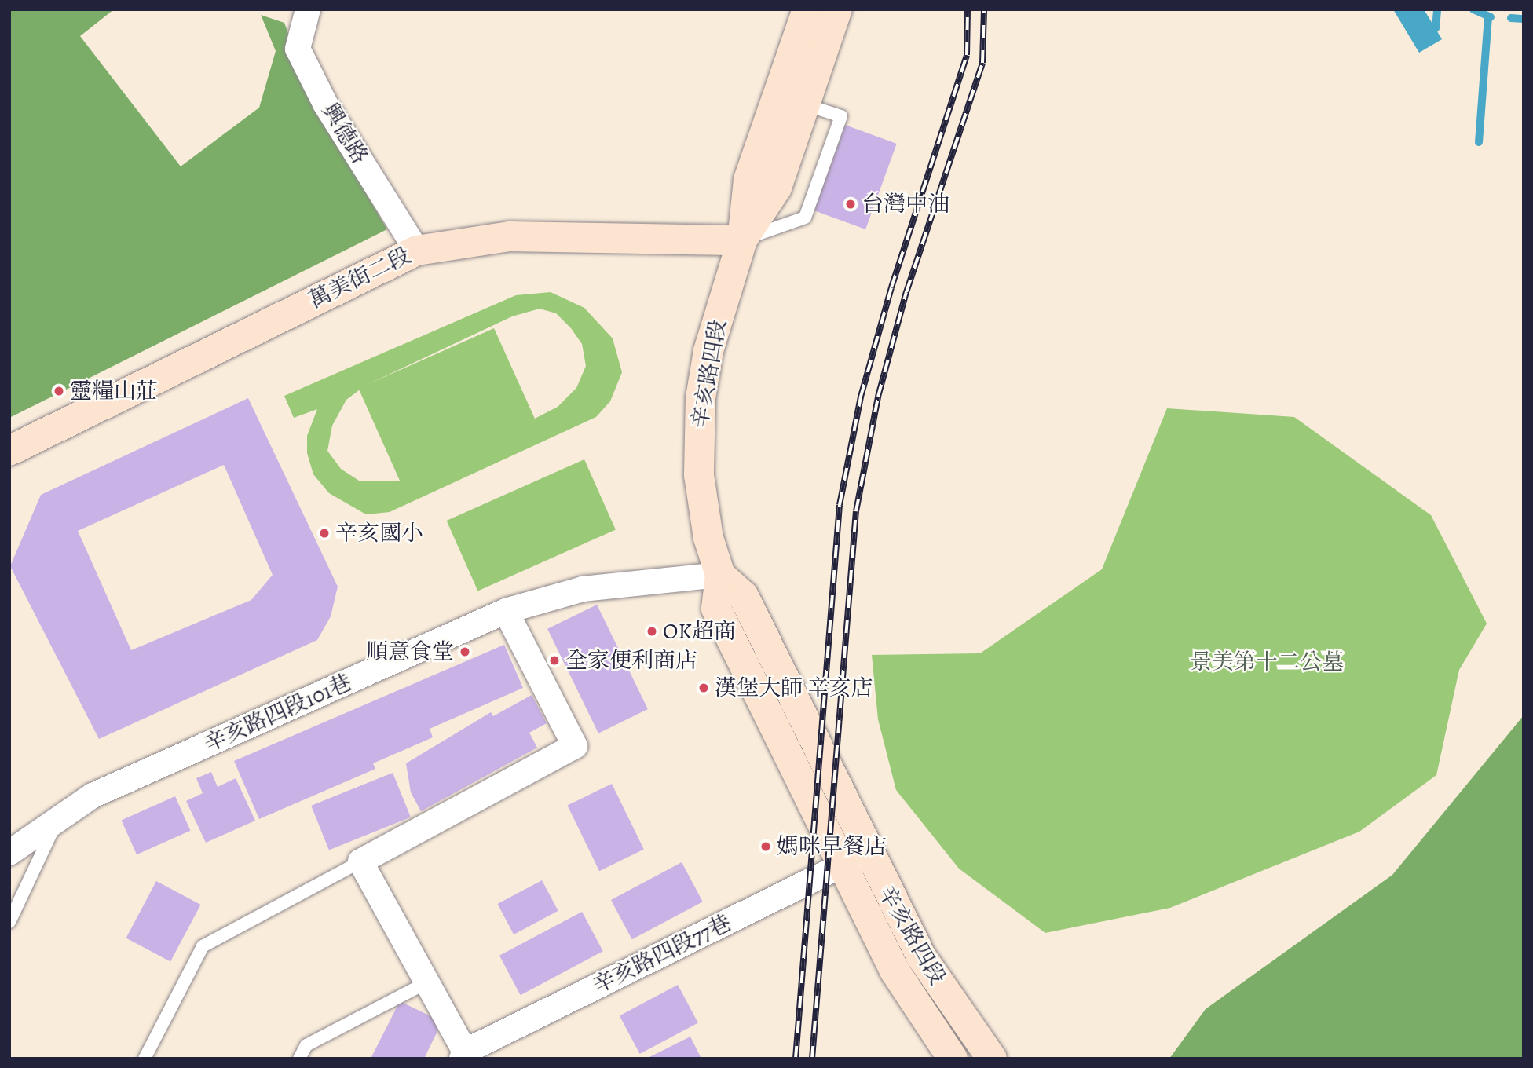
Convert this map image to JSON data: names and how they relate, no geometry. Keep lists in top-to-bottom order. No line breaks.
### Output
{"streets":{"main road":["萬美街二段","辛亥路四段"],"street":["興德路","辛亥路四段101巷","辛亥路四段77巷"]},"crossings":[["興德路","萬美街二段"],["萬美街二段","辛亥路四段"],["辛亥路四段","辛亥路四段101巷"],["辛亥路四段","辛亥路四段77巷"]],"parks":["景美第十二公墓"],"places":["台灣中油","靈糧山莊","辛亥國小","OK超商","順意食堂","全家便利商店","漢堡大師 辛亥店","媽咪早餐店"]}
